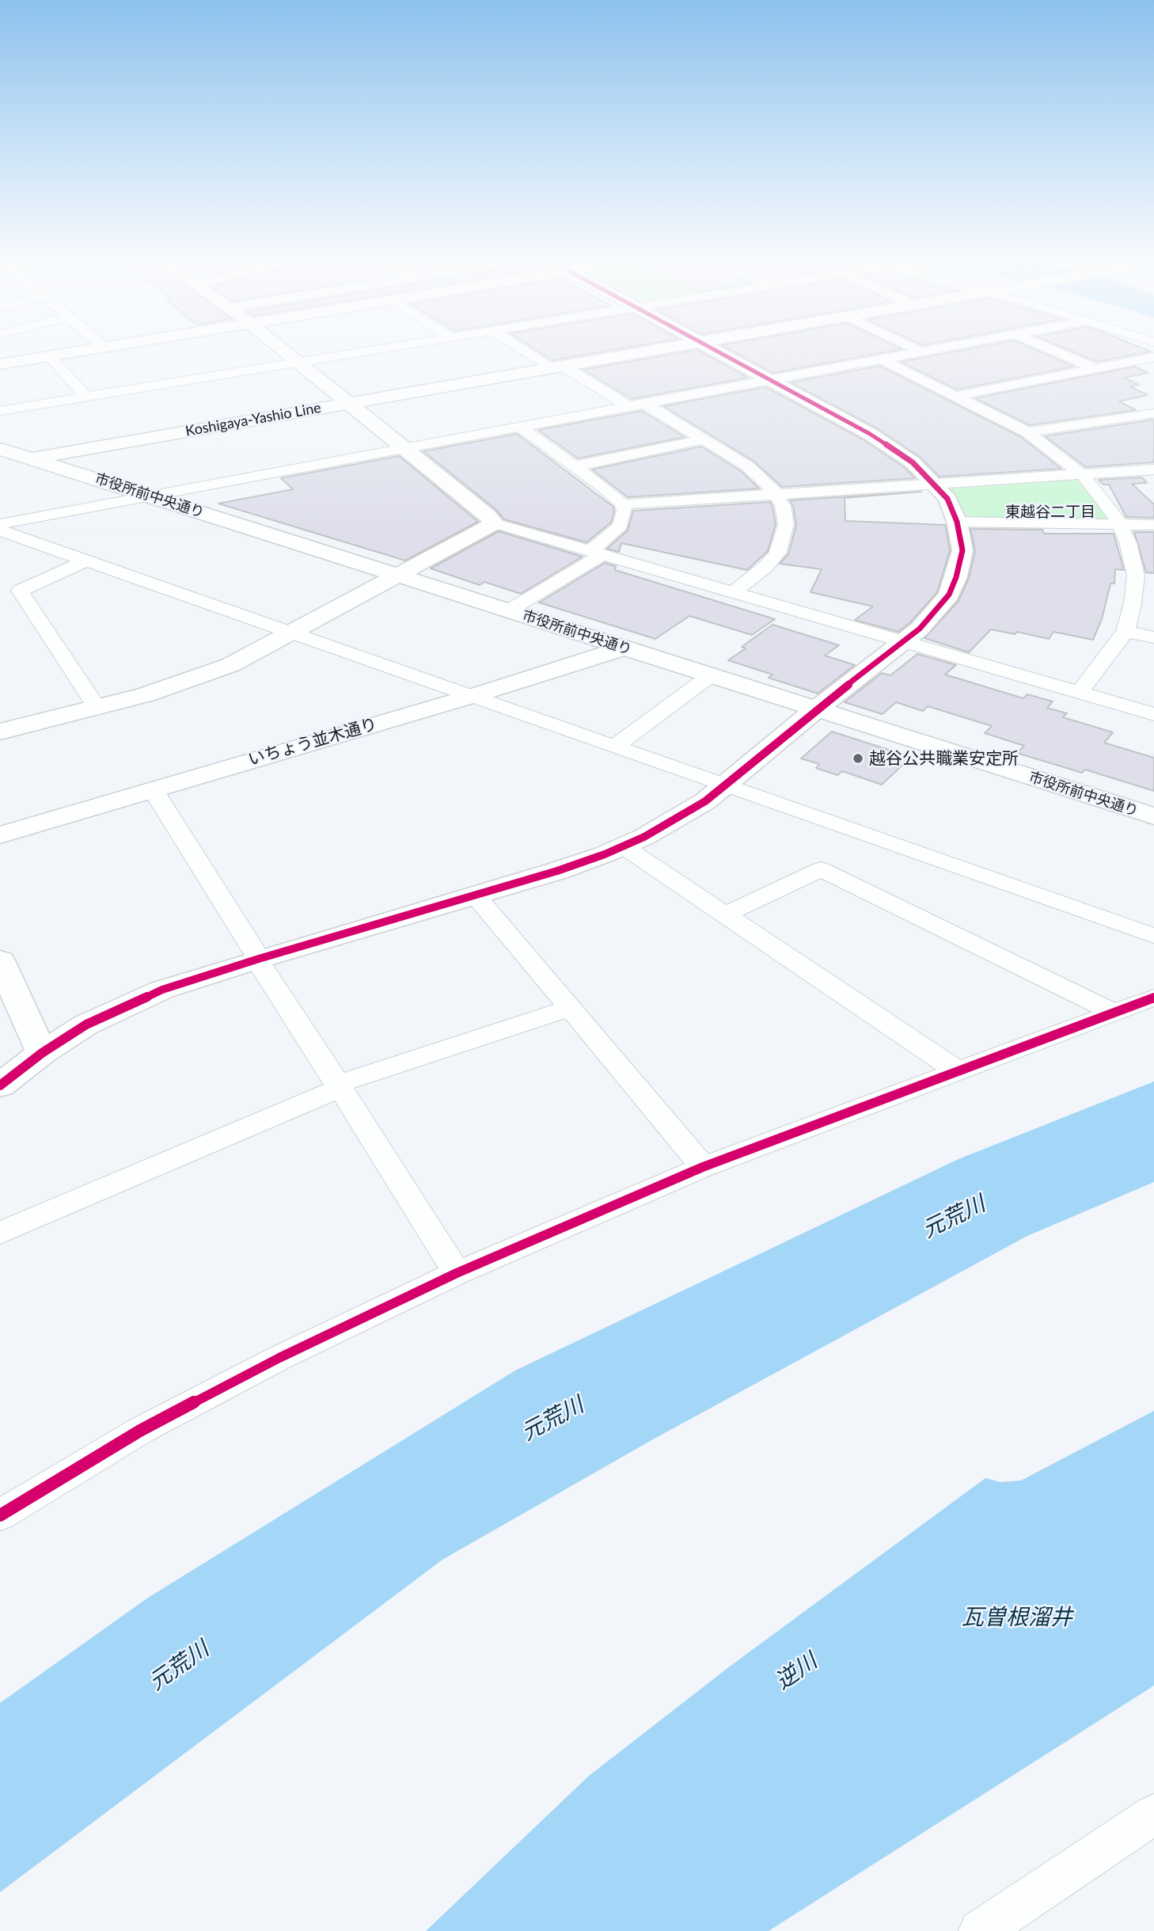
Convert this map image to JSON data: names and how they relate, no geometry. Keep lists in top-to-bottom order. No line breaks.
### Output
{"streets":{"street":["Koshigaya-Yashio Line","市役所前中央通り","いちょう並木通り"]},"crossings":[["Koshigaya-Yashio Line","市役所前中央通り"],["市役所前中央通り","いちょう並木通り"]],"districts":["東越谷二丁目"],"water":["元荒川","瓦曽根溜井","逆川"],"places":["越谷公共職業安定所"]}
